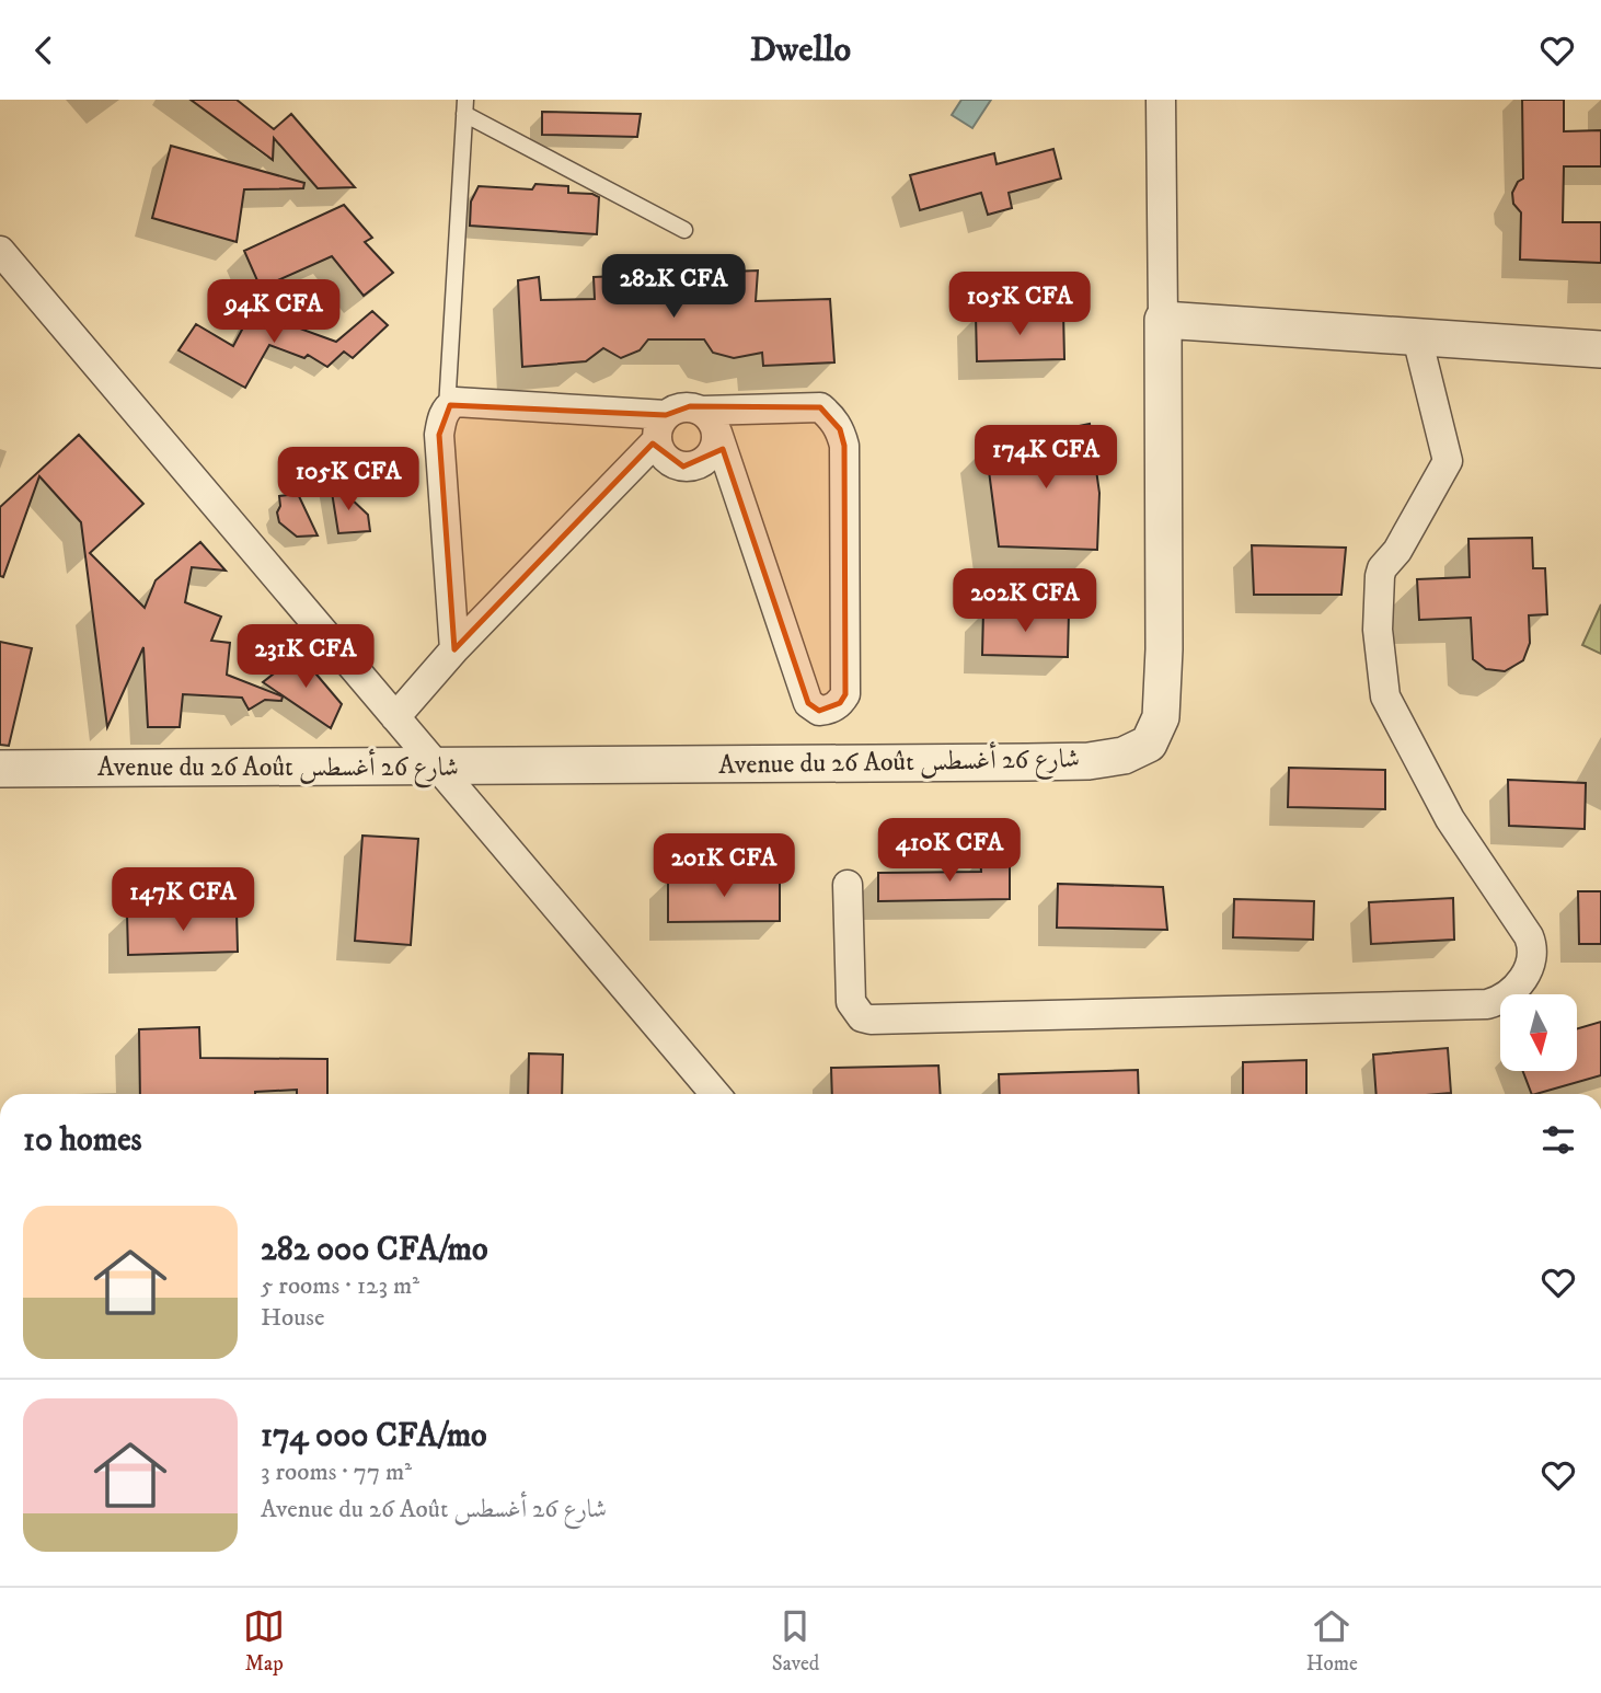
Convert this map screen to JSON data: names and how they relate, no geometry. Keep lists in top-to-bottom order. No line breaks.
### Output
{"streets":{"street":["Avenue du 26 Août شارع 26 أغسطس"]},"north":"bottom","page":{"header":"Dwello","price":["282K CFA","105K CFA","94K CFA","174K CFA","105K CFA","202K CFA","231K CFA","410K CFA","201K CFA","147K CFA"],"heading":"10 homes","list":[{"name":"282 000 CFA/mo","note":"5 rooms · 123 m² · House"},{"name":"174 000 CFA/mo","note":"3 rooms · 77 m² · Avenue du 26 Août شارع 26 أغسطس"}],"tabs":["Map","Saved","Home"]}}
